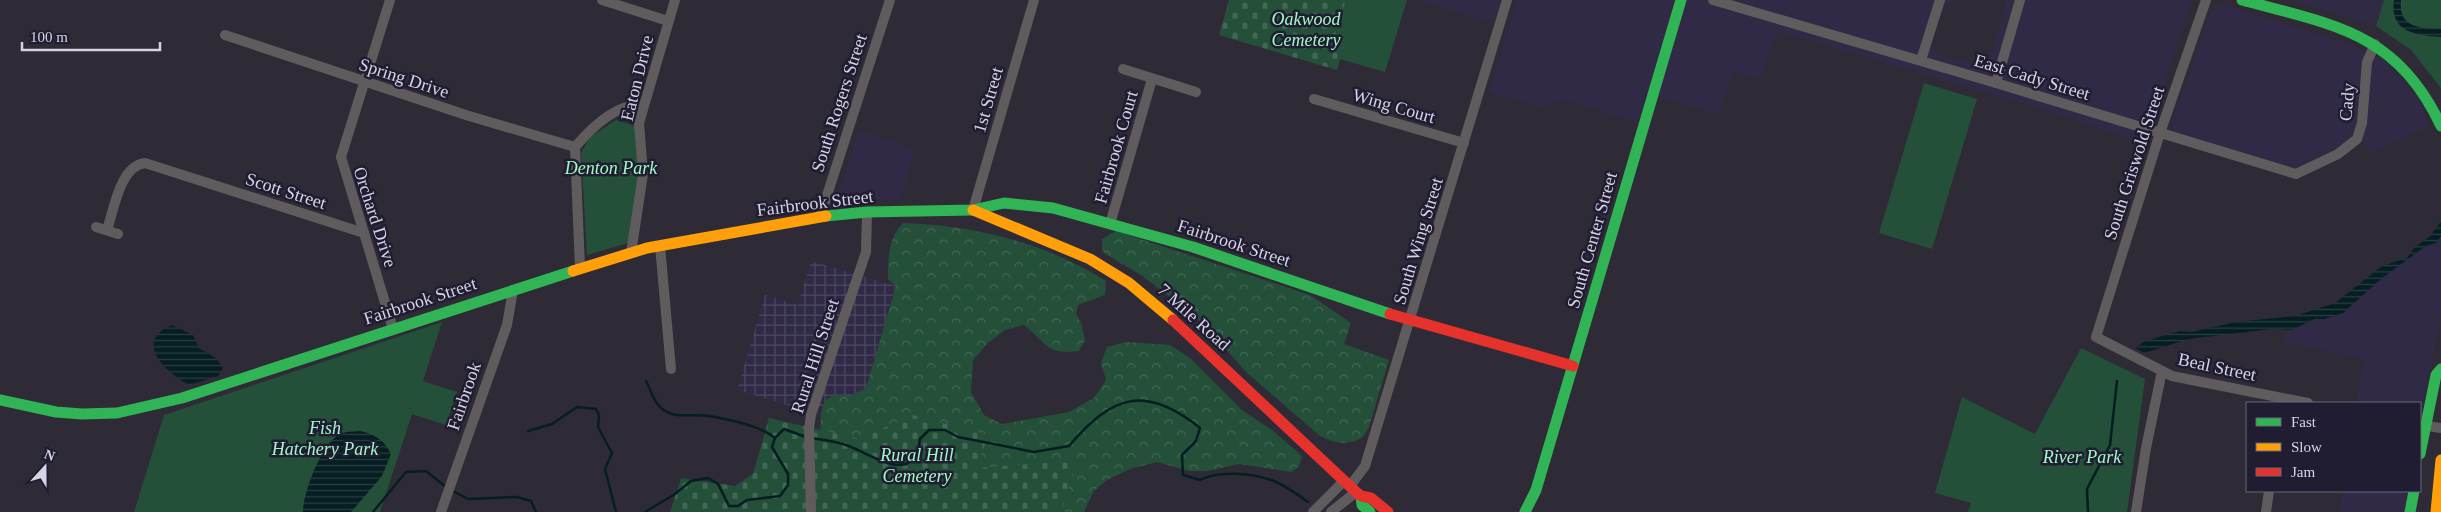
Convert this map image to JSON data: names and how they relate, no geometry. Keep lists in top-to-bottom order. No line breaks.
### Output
{"streets":{"street":["East Cady Street","Spring Drive","Eaton Drive","1st Street","Cady","South Rogers Street","Wing Court","Fairbrook Court","South Griswold Street","Scott Street","Fairbrook Street","Orchard Drive","South Center Street","South Wing Street","7 Mile Road","Rural Hill Street","Beal Street","Fairbrook"]},"crossings":[["East Cady Street","Cady"],["East Cady Street","South Griswold Street"],["Spring Drive","Orchard Drive"],["Eaton Drive","Fairbrook Street"],["1st Street","Fairbrook Street"],["1st Street","7 Mile Road"],["South Rogers Street","Fairbrook Street"],["Wing Court","South Wing Street"],["Fairbrook Court","Fairbrook Street"],["South Griswold Street","Beal Street"],["Scott Street","Orchard Drive"],["Fairbrook Street","Orchard Drive"],["Fairbrook Street","South Center Street"],["Fairbrook Street","South Wing Street"],["Fairbrook Street","7 Mile Road"],["Fairbrook Street","Rural Hill Street"],["Fairbrook Street","Fairbrook"],["South Wing Street","7 Mile Road"]],"parks":["Oakwood Cemetery","Denton Park","Fish Hatchery Park","Rural Hill Cemetery","River Park"],"legend":["Fast","Slow","Jam"],"scale_bar":"100 m","north":"top"}
